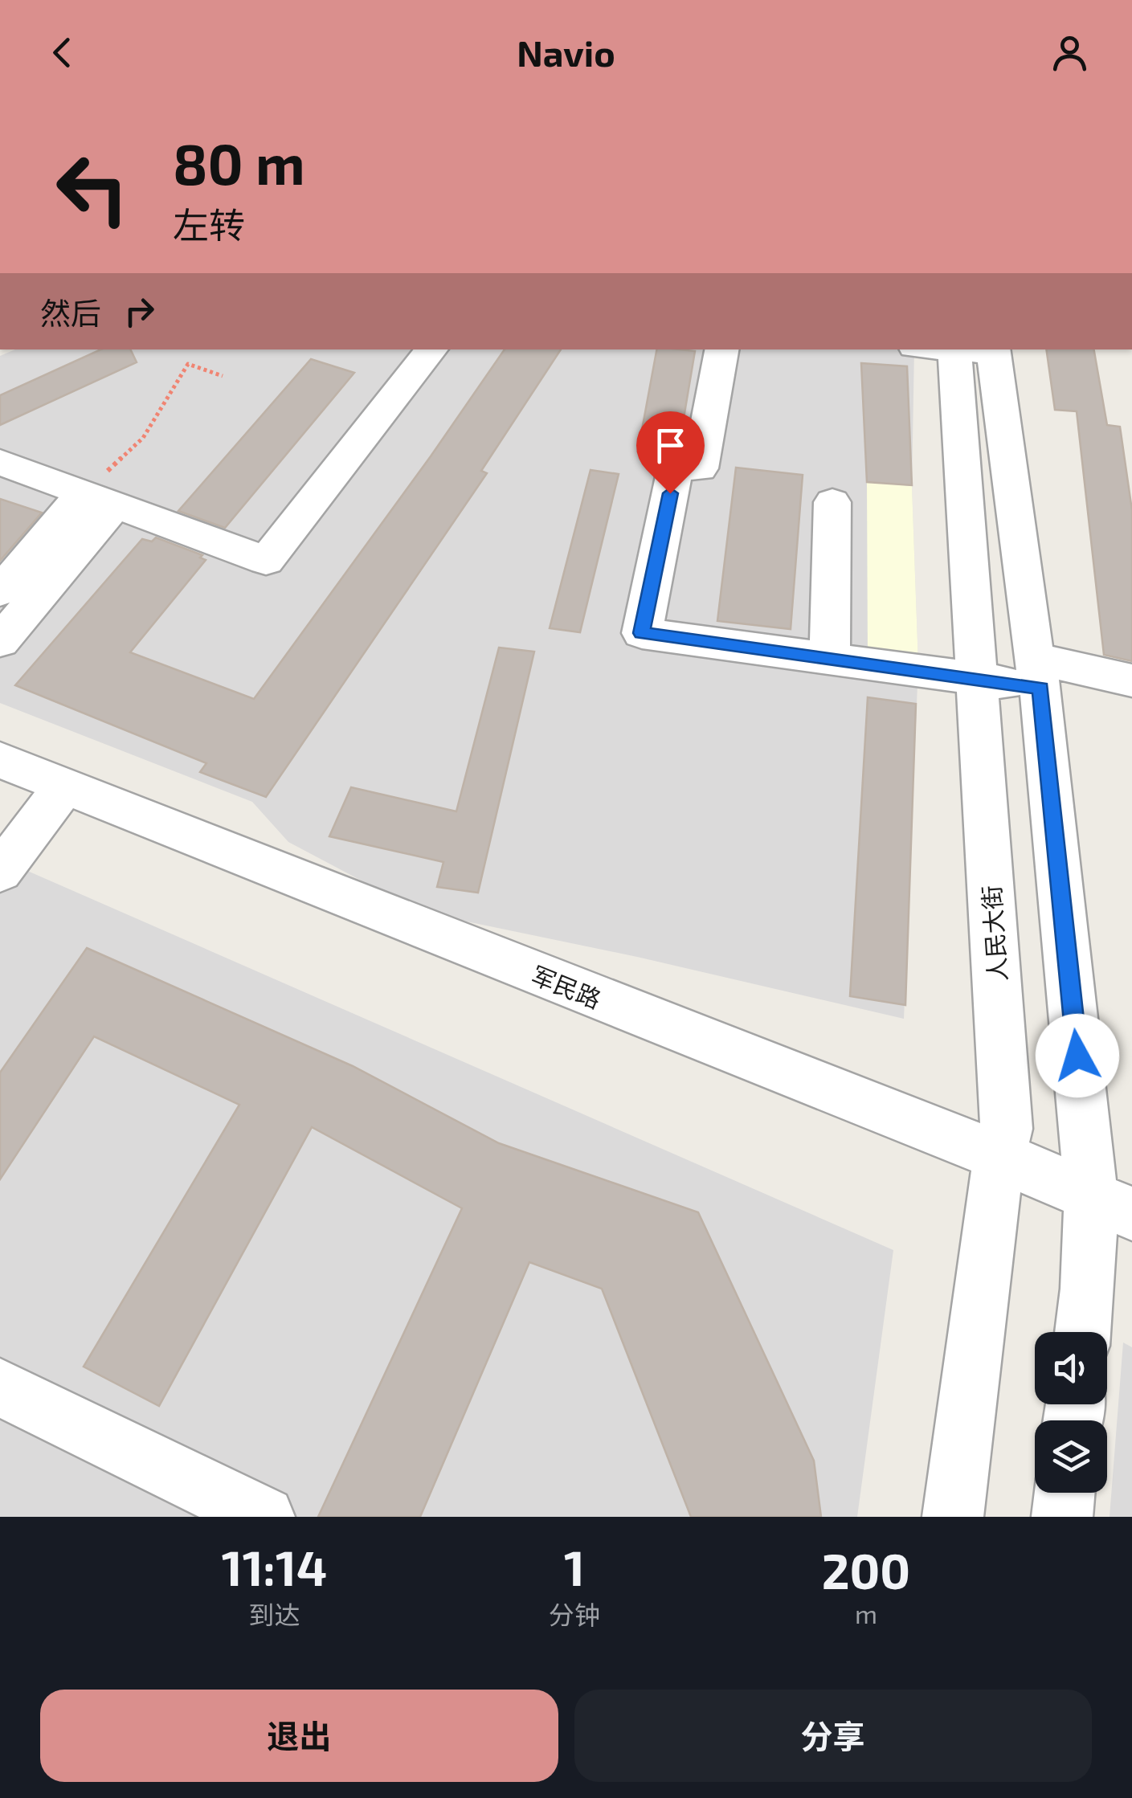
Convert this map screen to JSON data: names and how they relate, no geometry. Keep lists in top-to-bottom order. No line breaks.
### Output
{"streets":{"street":["人民大街","军民路"]},"crossings":[["人民大街","军民路"]],"page":{"header":"Navio","turn":["80 m","左转"],"then":"然后","eta":["11:14","到达","1","分钟","200","m"],"buttons":["退出","分享"]}}
